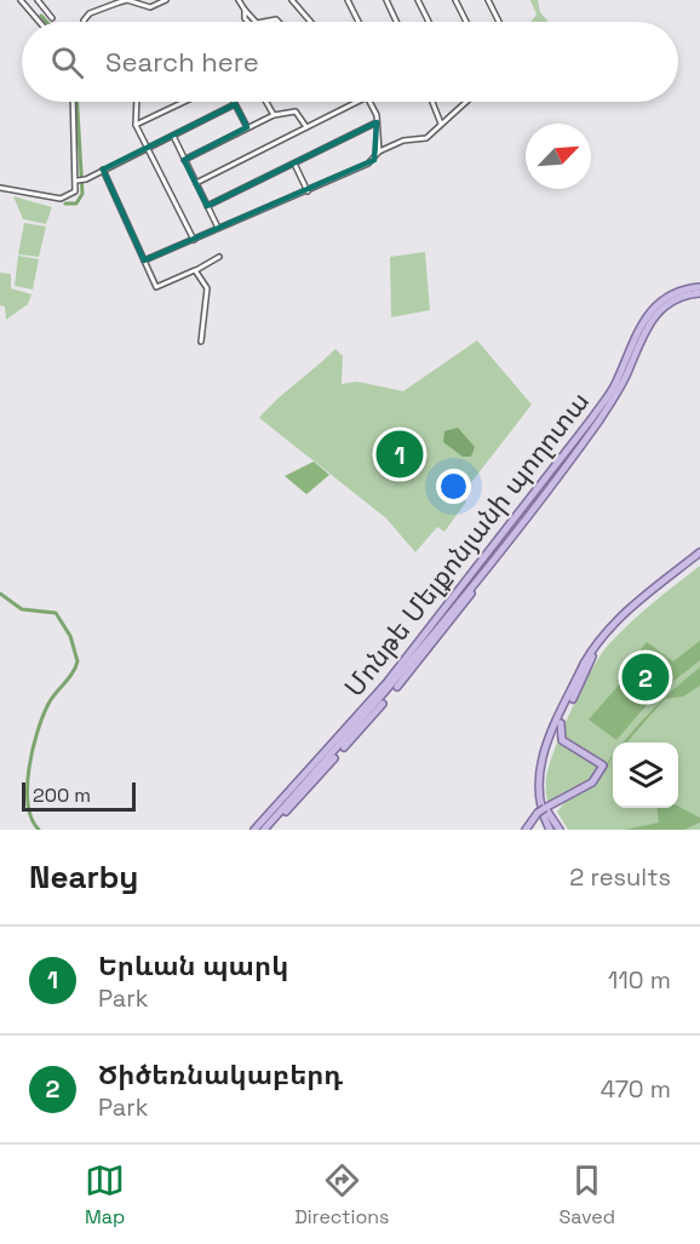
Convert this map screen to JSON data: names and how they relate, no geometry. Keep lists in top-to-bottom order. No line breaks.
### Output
{"streets":{"main road":["Մոնթե Մելքոնյանի պողոտա"]},"scale_bar":"200 m","north":"top right","page":{"search":"Search here","pins":["1","2"],"scale":"200 m","heading":["Nearby","2 results"],"list":[{"mark":"1","name":"Երևան պարկ","note":"Park","value":"110 m"},{"mark":"2","name":"Ծիծեռնակաբերդ","note":"Park","value":"470 m"}],"nav":["Map","Directions","Saved"]}}
